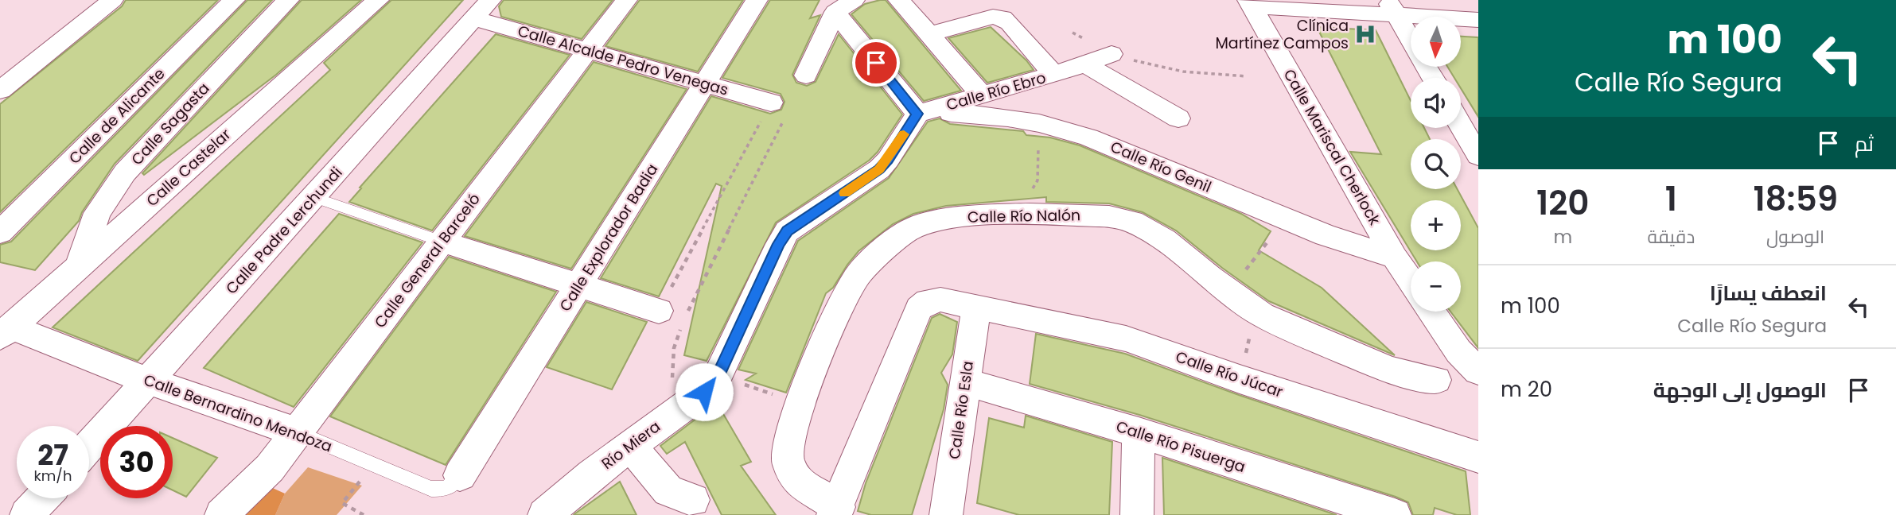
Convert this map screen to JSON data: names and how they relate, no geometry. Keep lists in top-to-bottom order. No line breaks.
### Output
{"streets":{"street":["Calle Alcalde Pedro Venegas","Calle Río Ebro","Calle de Alicante","Calle Sagasta","Calle Mariscal Cherlock","Calle Río Genil","Calle Castelar","Calle Río Nalón","Calle Padre Lerchundi","Calle Explorador Badia","Calle General Barceló","Calle Río Júcar","Calle Río Esla","Calle Bernardino Mendoza","Río Miera","Calle Río Pisuerga"]},"crossings":[["Calle Alcalde Pedro Venegas","Calle Padre Lerchundi"],["Calle Alcalde Pedro Venegas","Calle Explorador Badia"],["Calle Alcalde Pedro Venegas","Calle General Barceló"],["Calle Río Ebro","Calle Río Genil"],["Calle Sagasta","Calle Castelar"],["Calle Mariscal Cherlock","Calle Río Genil"],["Calle Castelar","Calle Bernardino Mendoza"],["Calle Río Nalón","Calle Río Júcar"],["Calle Padre Lerchundi","Calle Bernardino Mendoza"],["Calle Explorador Badia","Calle Bernardino Mendoza"],["Calle General Barceló","Calle Bernardino Mendoza"],["Calle Río Júcar","Calle Río Esla"],["Calle Río Esla","Calle Río Pisuerga"]],"places":{"hospital":["Clínica Martínez Campos"]},"north":"bottom","page":{"turn":["100 m","Calle Río Segura"],"map_buttons":["+","−"],"then":"ثم","eta":["18:59","الوصول","1","دقيقة","120","m"],"list":[{"name":"انعطف يسارًا","note":"Calle Río Segura","value":"100 m"},{"name":"الوصول إلى الوجهة","value":"20 m"}],"speed":"27 km/h","limit":"30"}}
